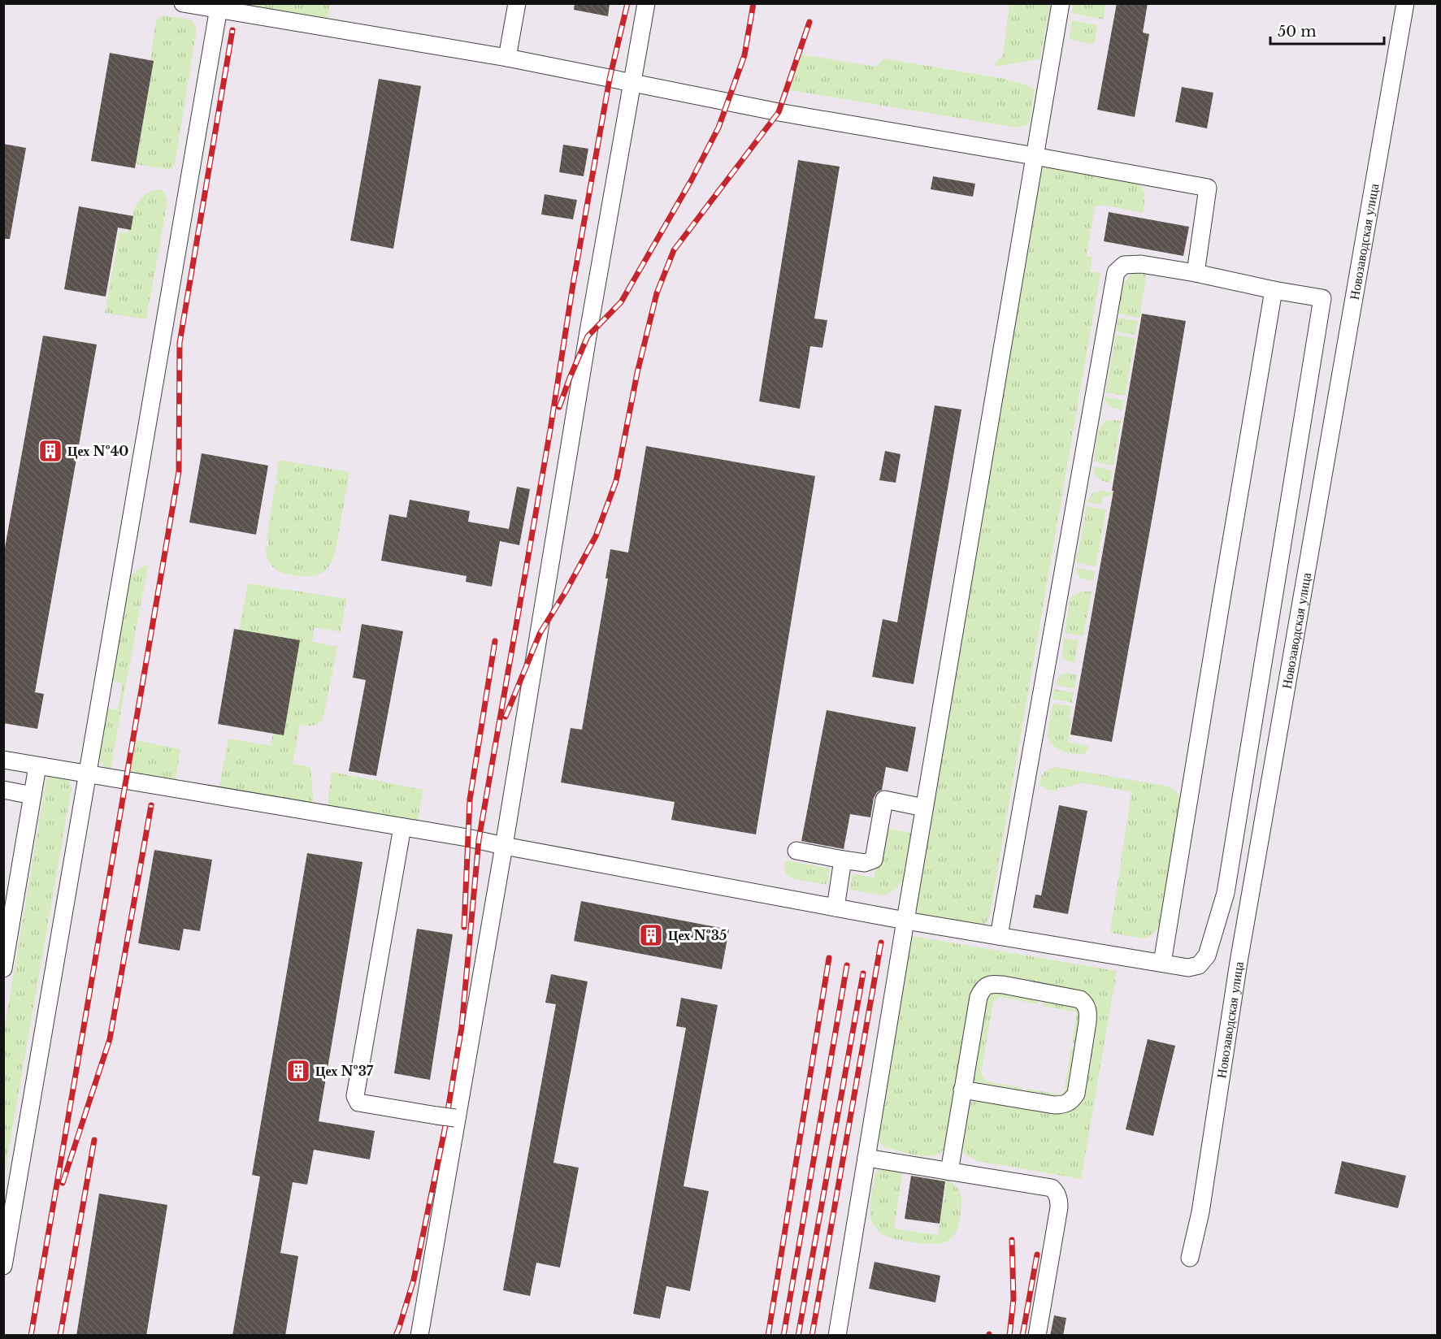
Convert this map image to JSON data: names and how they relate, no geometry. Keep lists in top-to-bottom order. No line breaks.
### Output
{"streets":{"street":["Новозаводская улица"]},"places":{"building":["Цех №40","Цех №35","Цех №37"]},"scale_bar":"50 m"}
